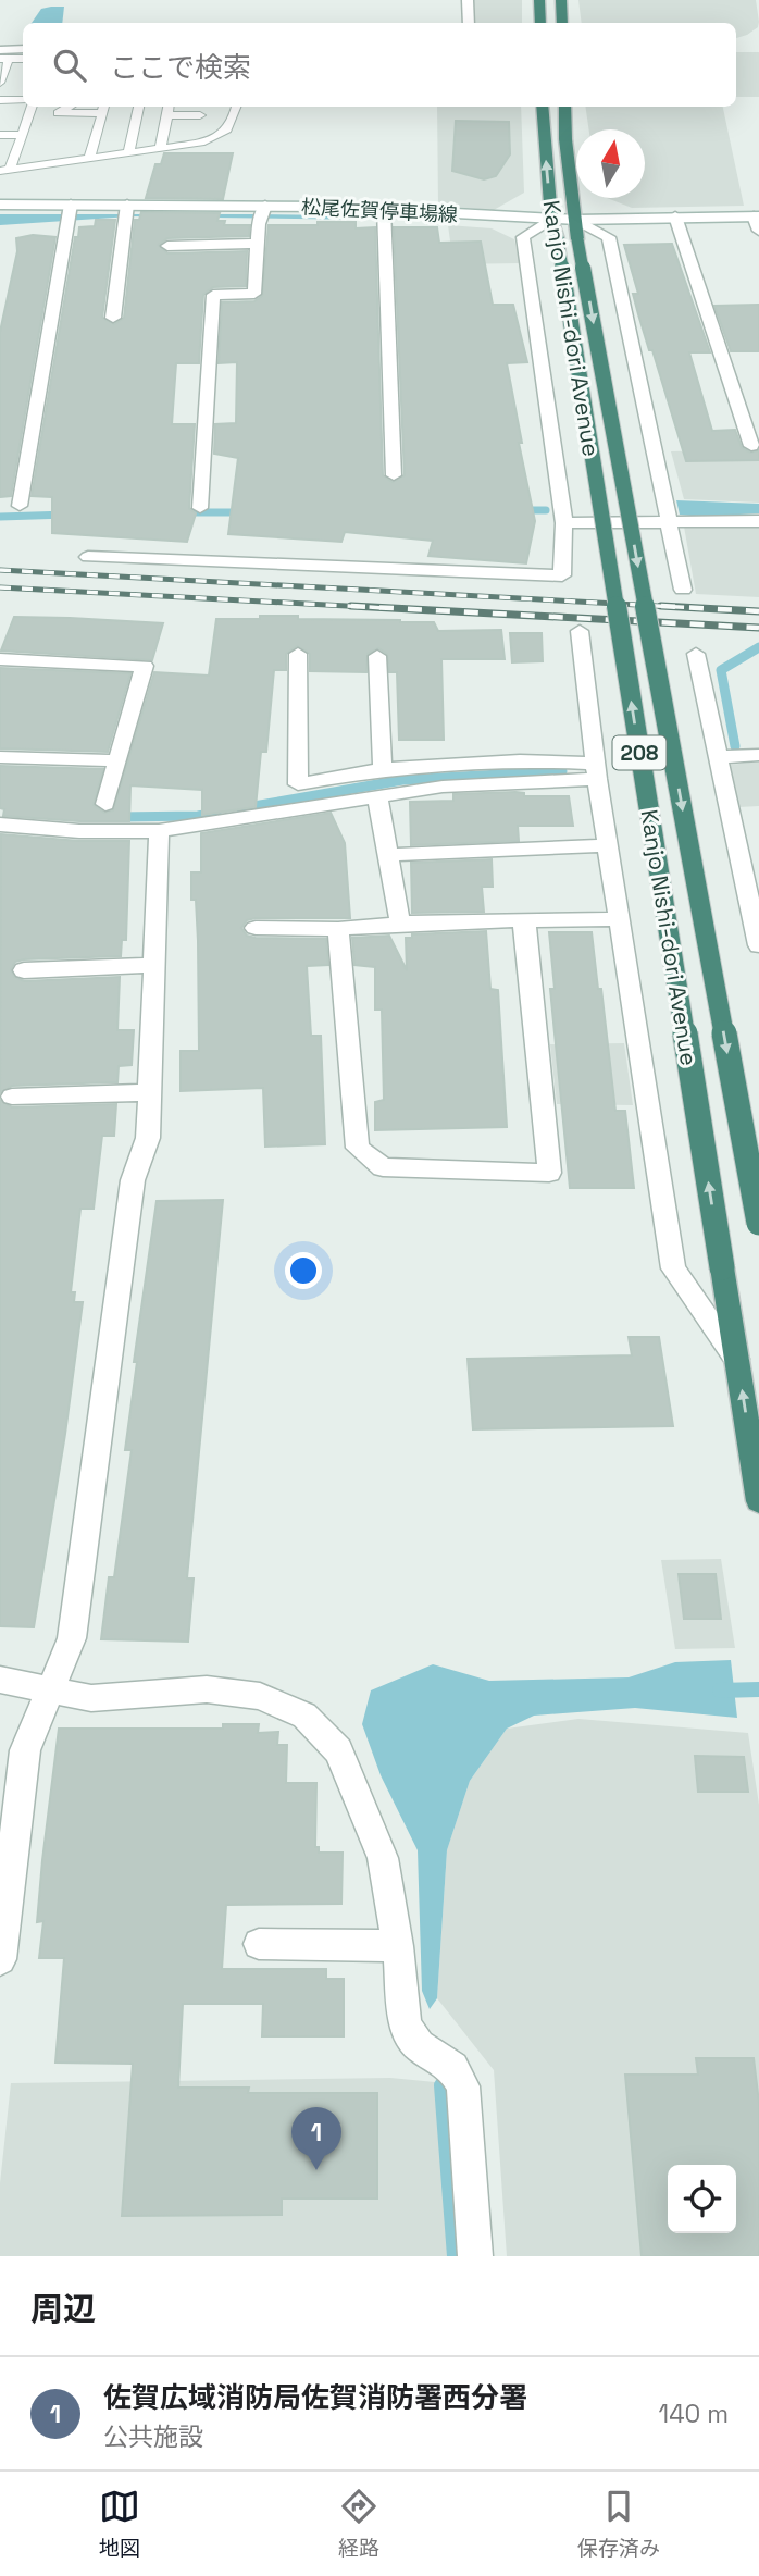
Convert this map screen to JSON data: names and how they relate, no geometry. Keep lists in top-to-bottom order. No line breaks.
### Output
{"streets":{"highway":["Kanjo Nishi-dori Avenue","208"],"street":["松尾佐賀停車場線"]},"crossings":[["松尾佐賀停車場線","Kanjo Nishi-dori Avenue"]],"north":"top","page":{"search":"ここで検索","pins":"1","heading":"周辺","list":[{"mark":"1","name":"佐賀広域消防局佐賀消防署西分署","note":"公共施設","value":"140 m"}],"nav":["地図","経路","保存済み"]}}
